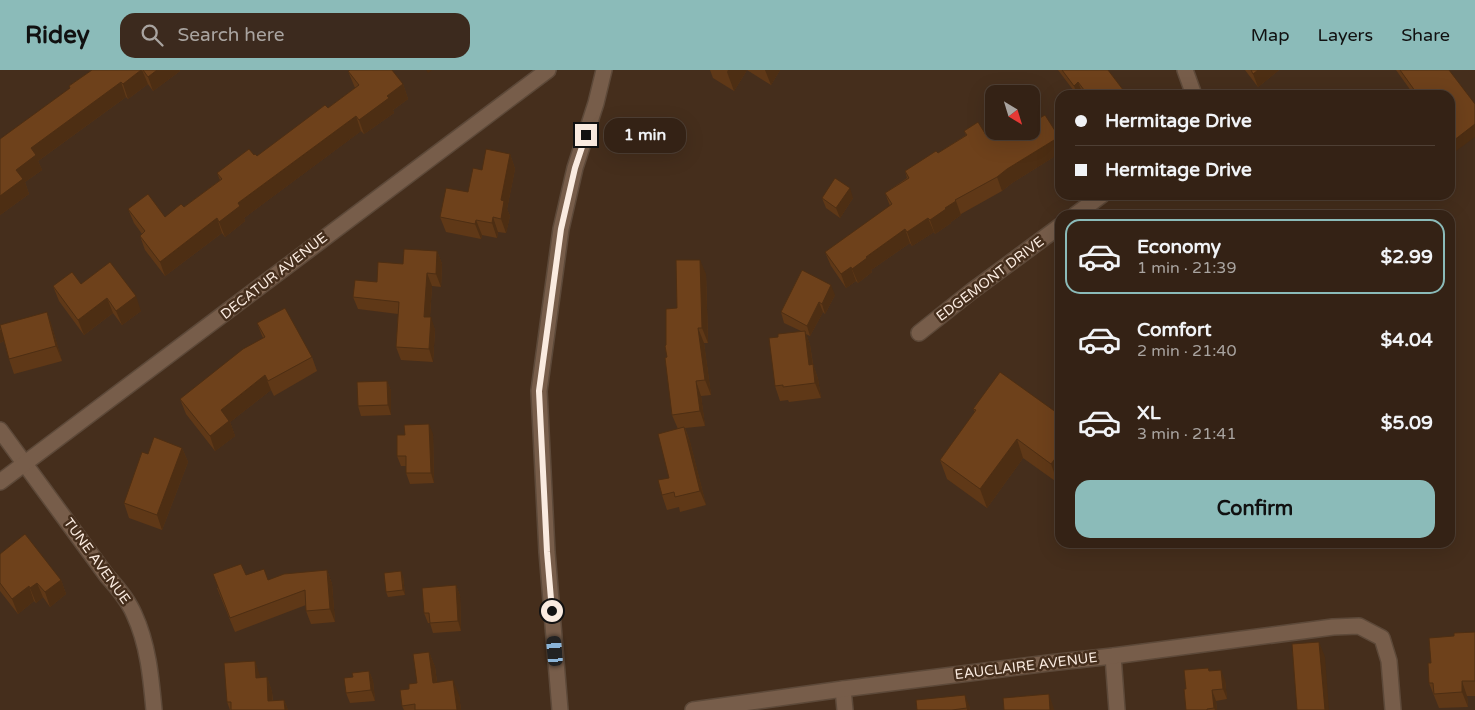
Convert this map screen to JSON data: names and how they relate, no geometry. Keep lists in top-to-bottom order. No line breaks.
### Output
{"streets":{"street":["DECATUR AVENUE","EDGEMONT DRIVE","TUNE AVENUE","EAUCLAIRE AVENUE"]},"crossings":[["DECATUR AVENUE","TUNE AVENUE"]],"north":"bottom right","page":{"header":"Ridey","search":"Search here","nav":["Map","Layers","Share"],"banner":["Hermitage Drive","Hermitage Drive"],"bubble":"1 min","list":[{"name":"Economy","note":"1 min · 21:39","value":"$2.99"},{"name":"Comfort","note":"2 min · 21:40","value":"$4.04"},{"name":"XL","note":"3 min · 21:41","value":"$5.09"}],"buttons":"Confirm"}}
